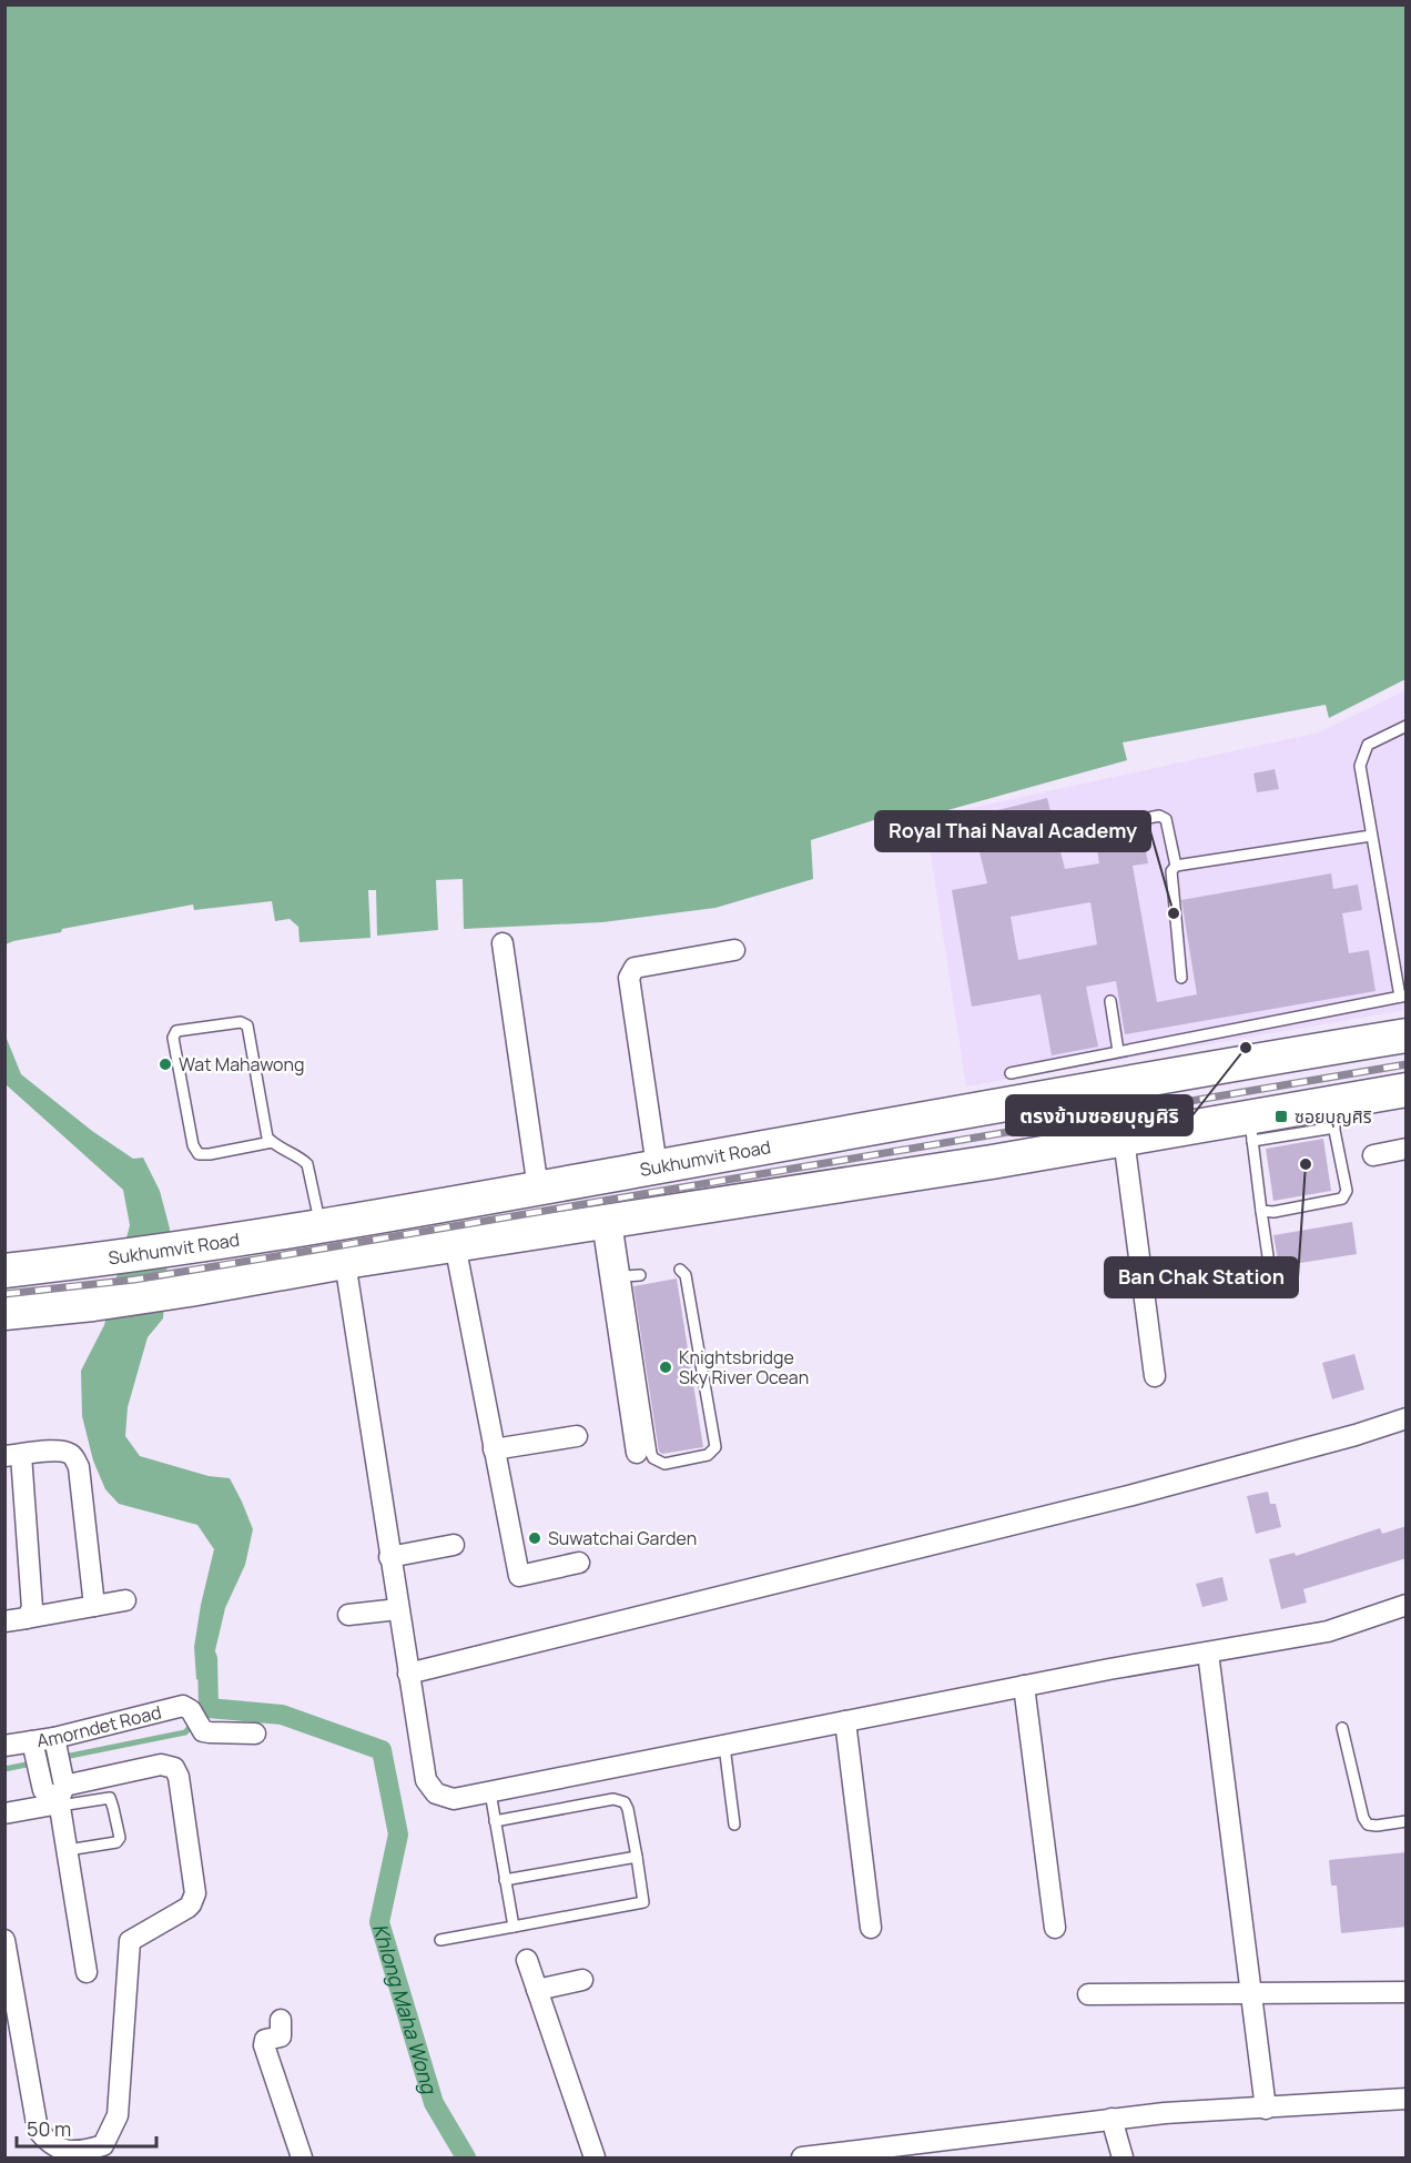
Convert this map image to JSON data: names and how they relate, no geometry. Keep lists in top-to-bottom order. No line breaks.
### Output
{"streets":{"highway":["Sukhumvit Road"],"street":["Amorndet Road"]},"water":["Khlong Maha Wong"],"places":{"other":["Royal Thai Naval Academy","ตรงข้ามซอยบุญศิริ","Wat Mahawong","Ban Chak Station","Knightsbridge Sky River Ocean","Suwatchai Garden"],"transit":["ซอยบุญศิริ"]},"scale_bar":"50 m"}
